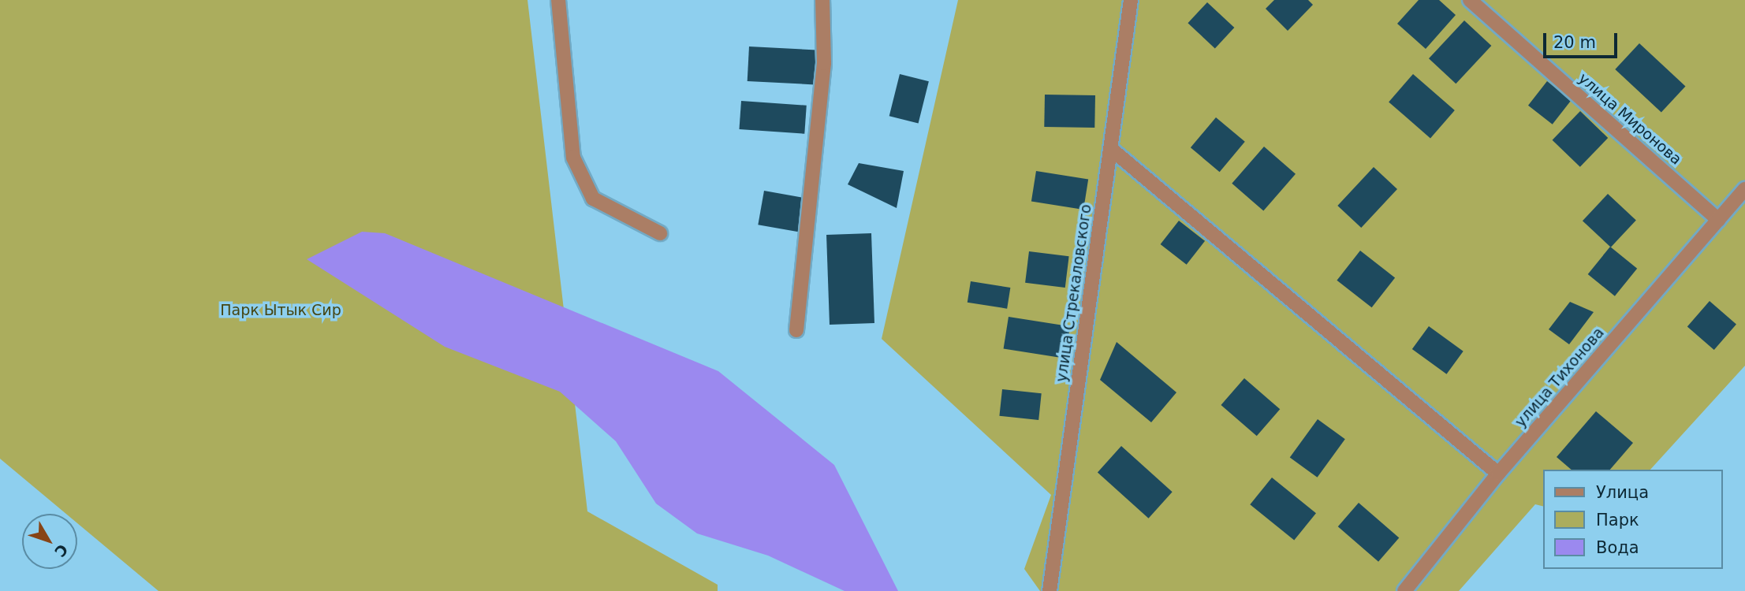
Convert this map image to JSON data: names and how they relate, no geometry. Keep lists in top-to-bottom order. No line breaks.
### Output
{"streets":{"street":["улица Миронова","улица Стрекаловского","улица Тихонова"]},"crossings":[["улица Миронова","улица Тихонова"]],"parks":["Парк Ытык Сир"],"legend":["Улица","Парк","Вода"],"scale_bar":"20 m","north":"bottom right"}
